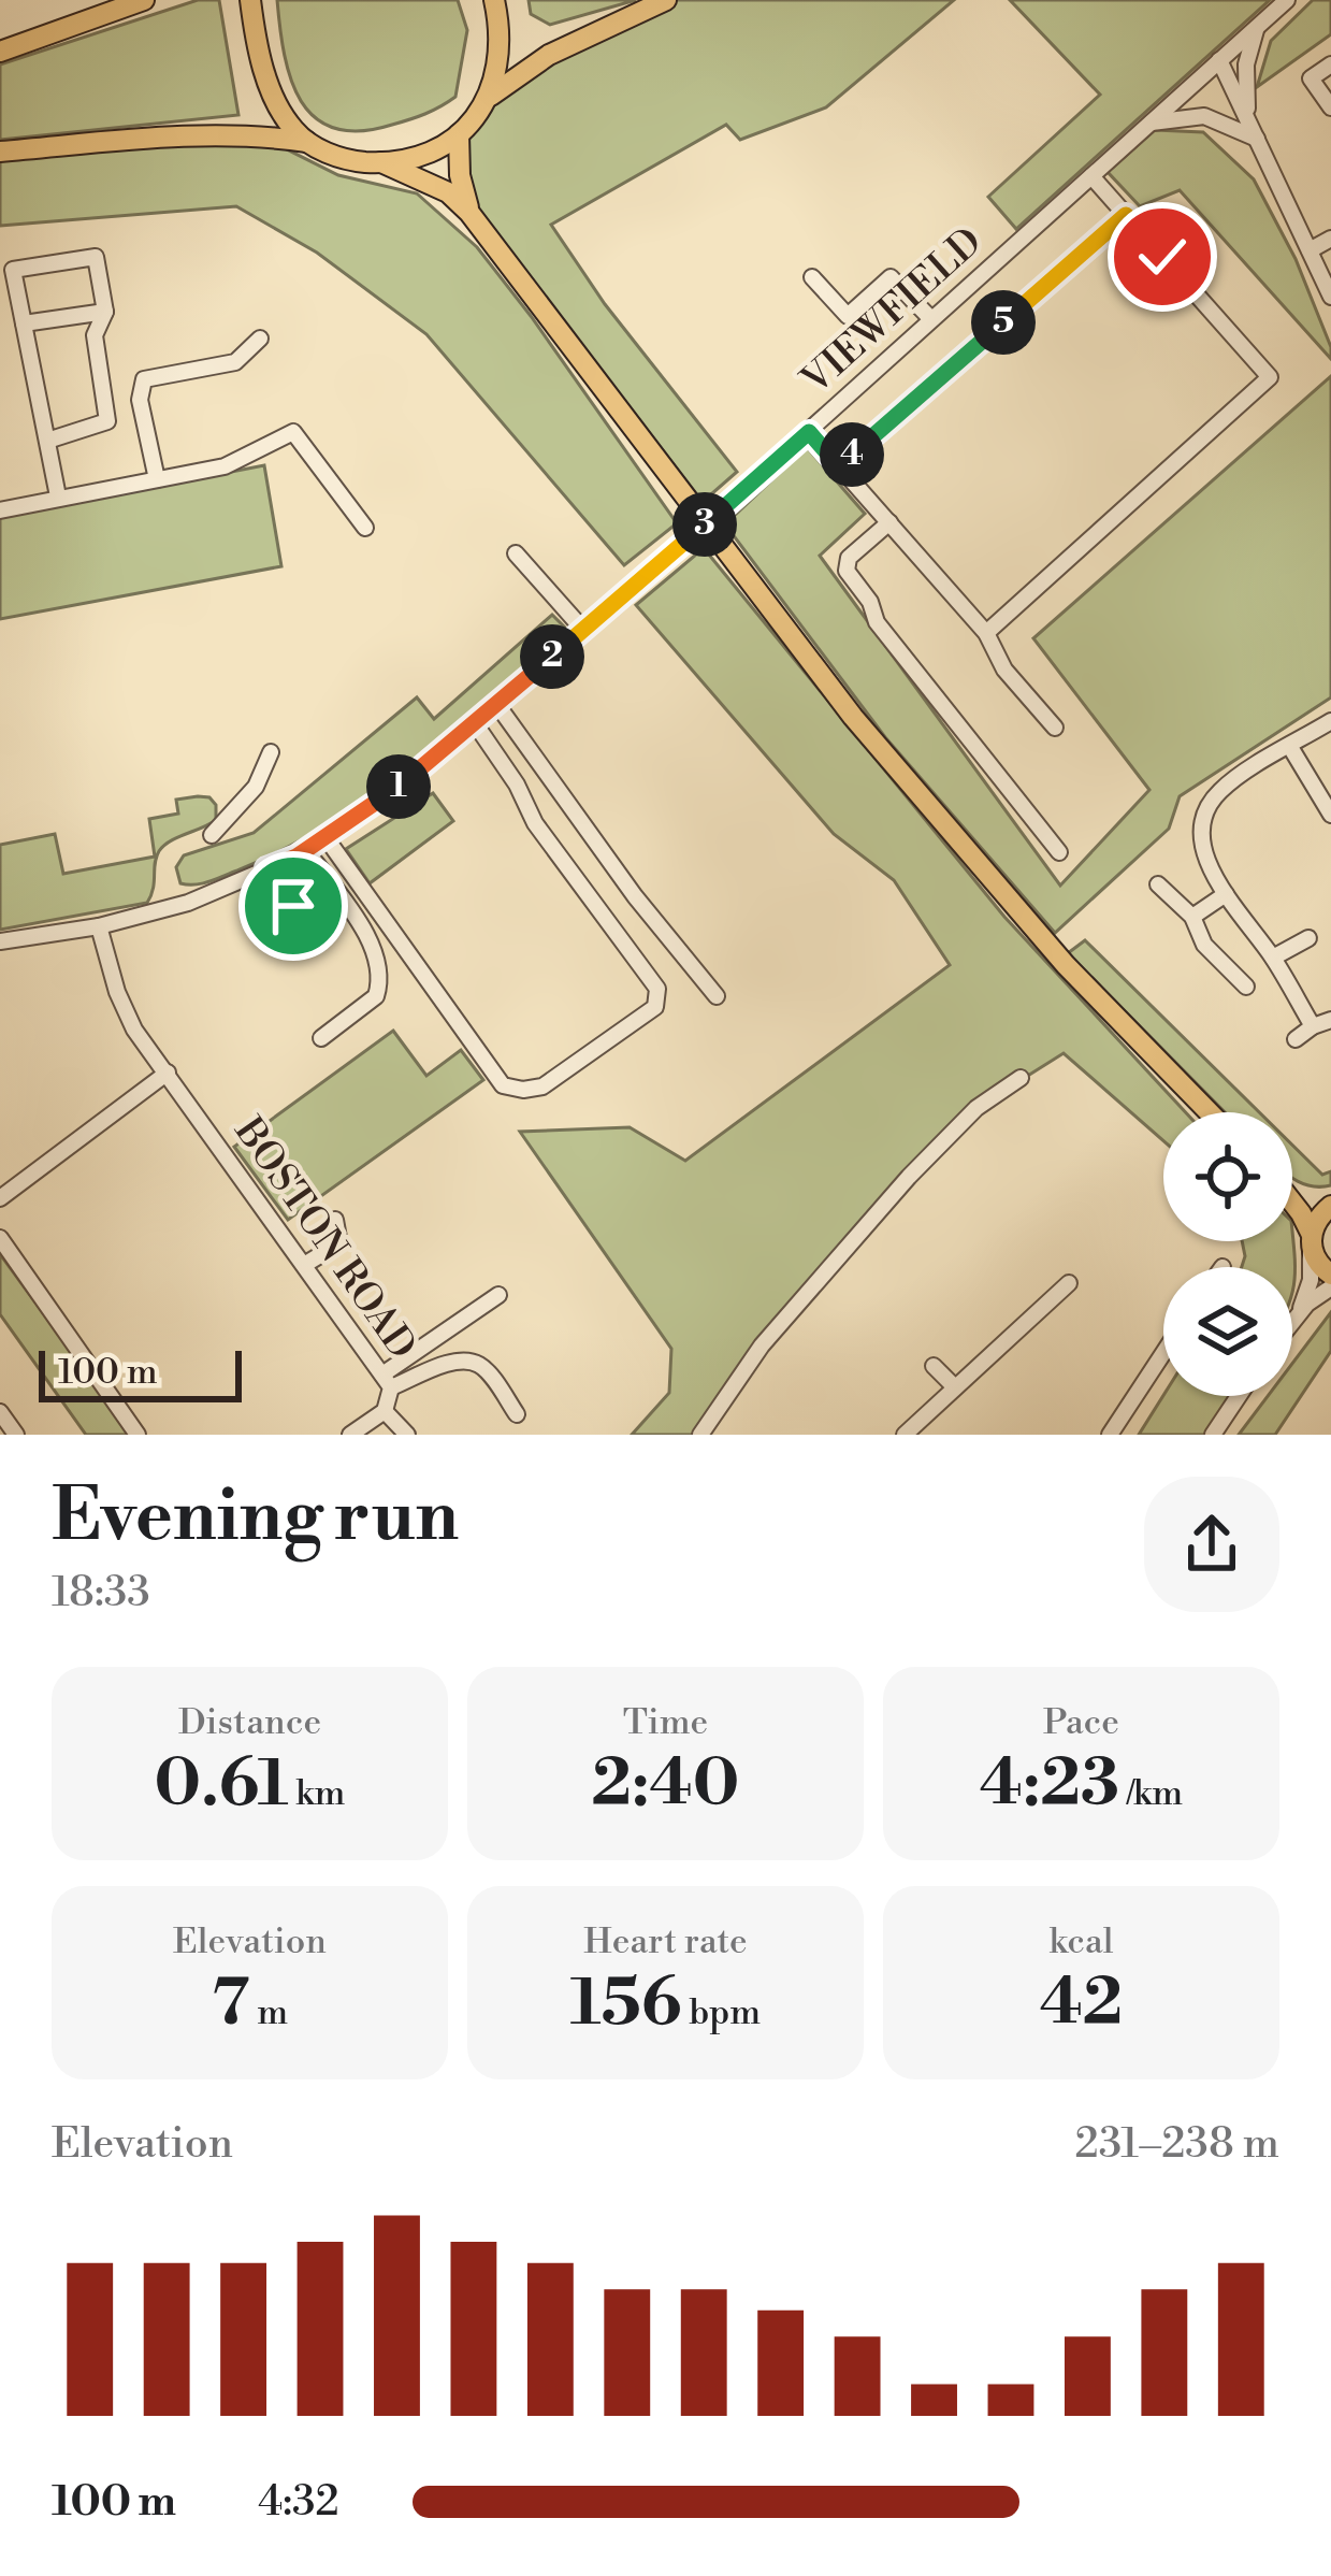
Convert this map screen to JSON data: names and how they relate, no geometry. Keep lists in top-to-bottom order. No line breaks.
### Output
{"streets":{"street":["VIEWFIELD","BOSTON ROAD"]},"crossings":[["VIEWFIELD","BOSTON ROAD"]],"scale_bar":"100 m","page":{"pins":["5","4","3","2","1"],"scale":"100 m","heading":["Evening run","18:33"],"stats":[["Distance","0.61 km"],["Time","2:40"],["Pace","4:23 /km"],["Elevation","7 m"],["Heart rate","156 bpm"],["kcal","42"]],"chart":["Elevation","231–238 m"],"list":[{"name":"100 m","note":"4:32"}]}}
